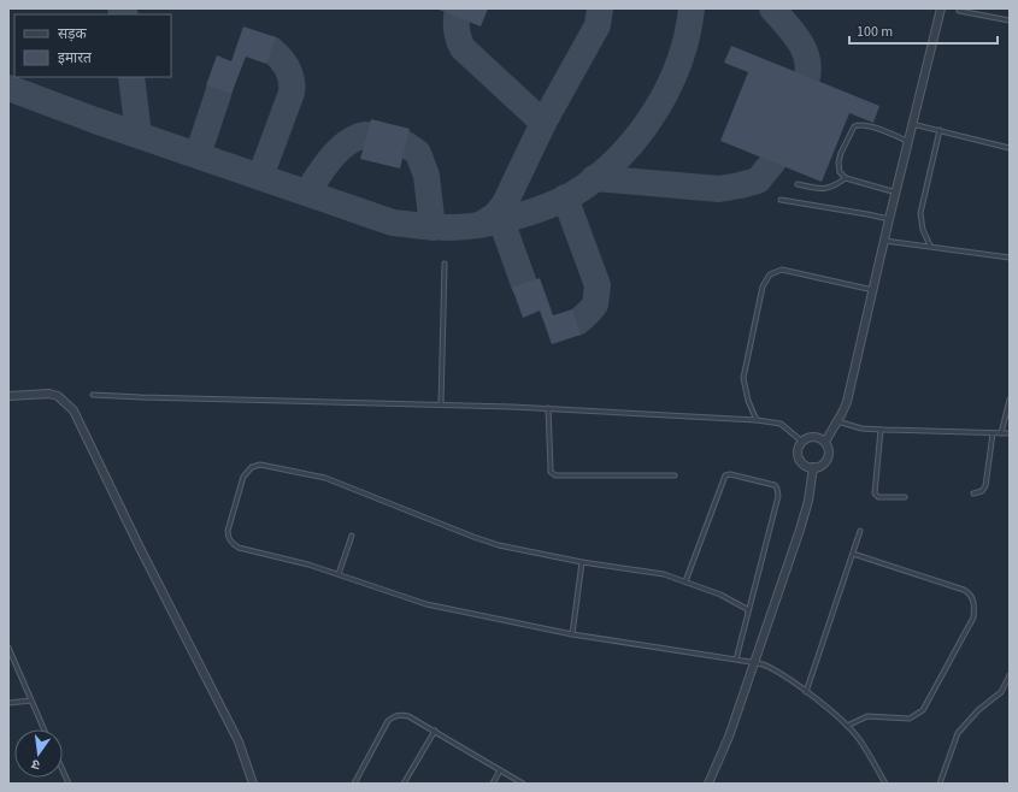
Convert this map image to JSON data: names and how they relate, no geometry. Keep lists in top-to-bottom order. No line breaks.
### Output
{"legend":["सड़क","इमारत"],"scale_bar":"100 m","north":"bottom"}
